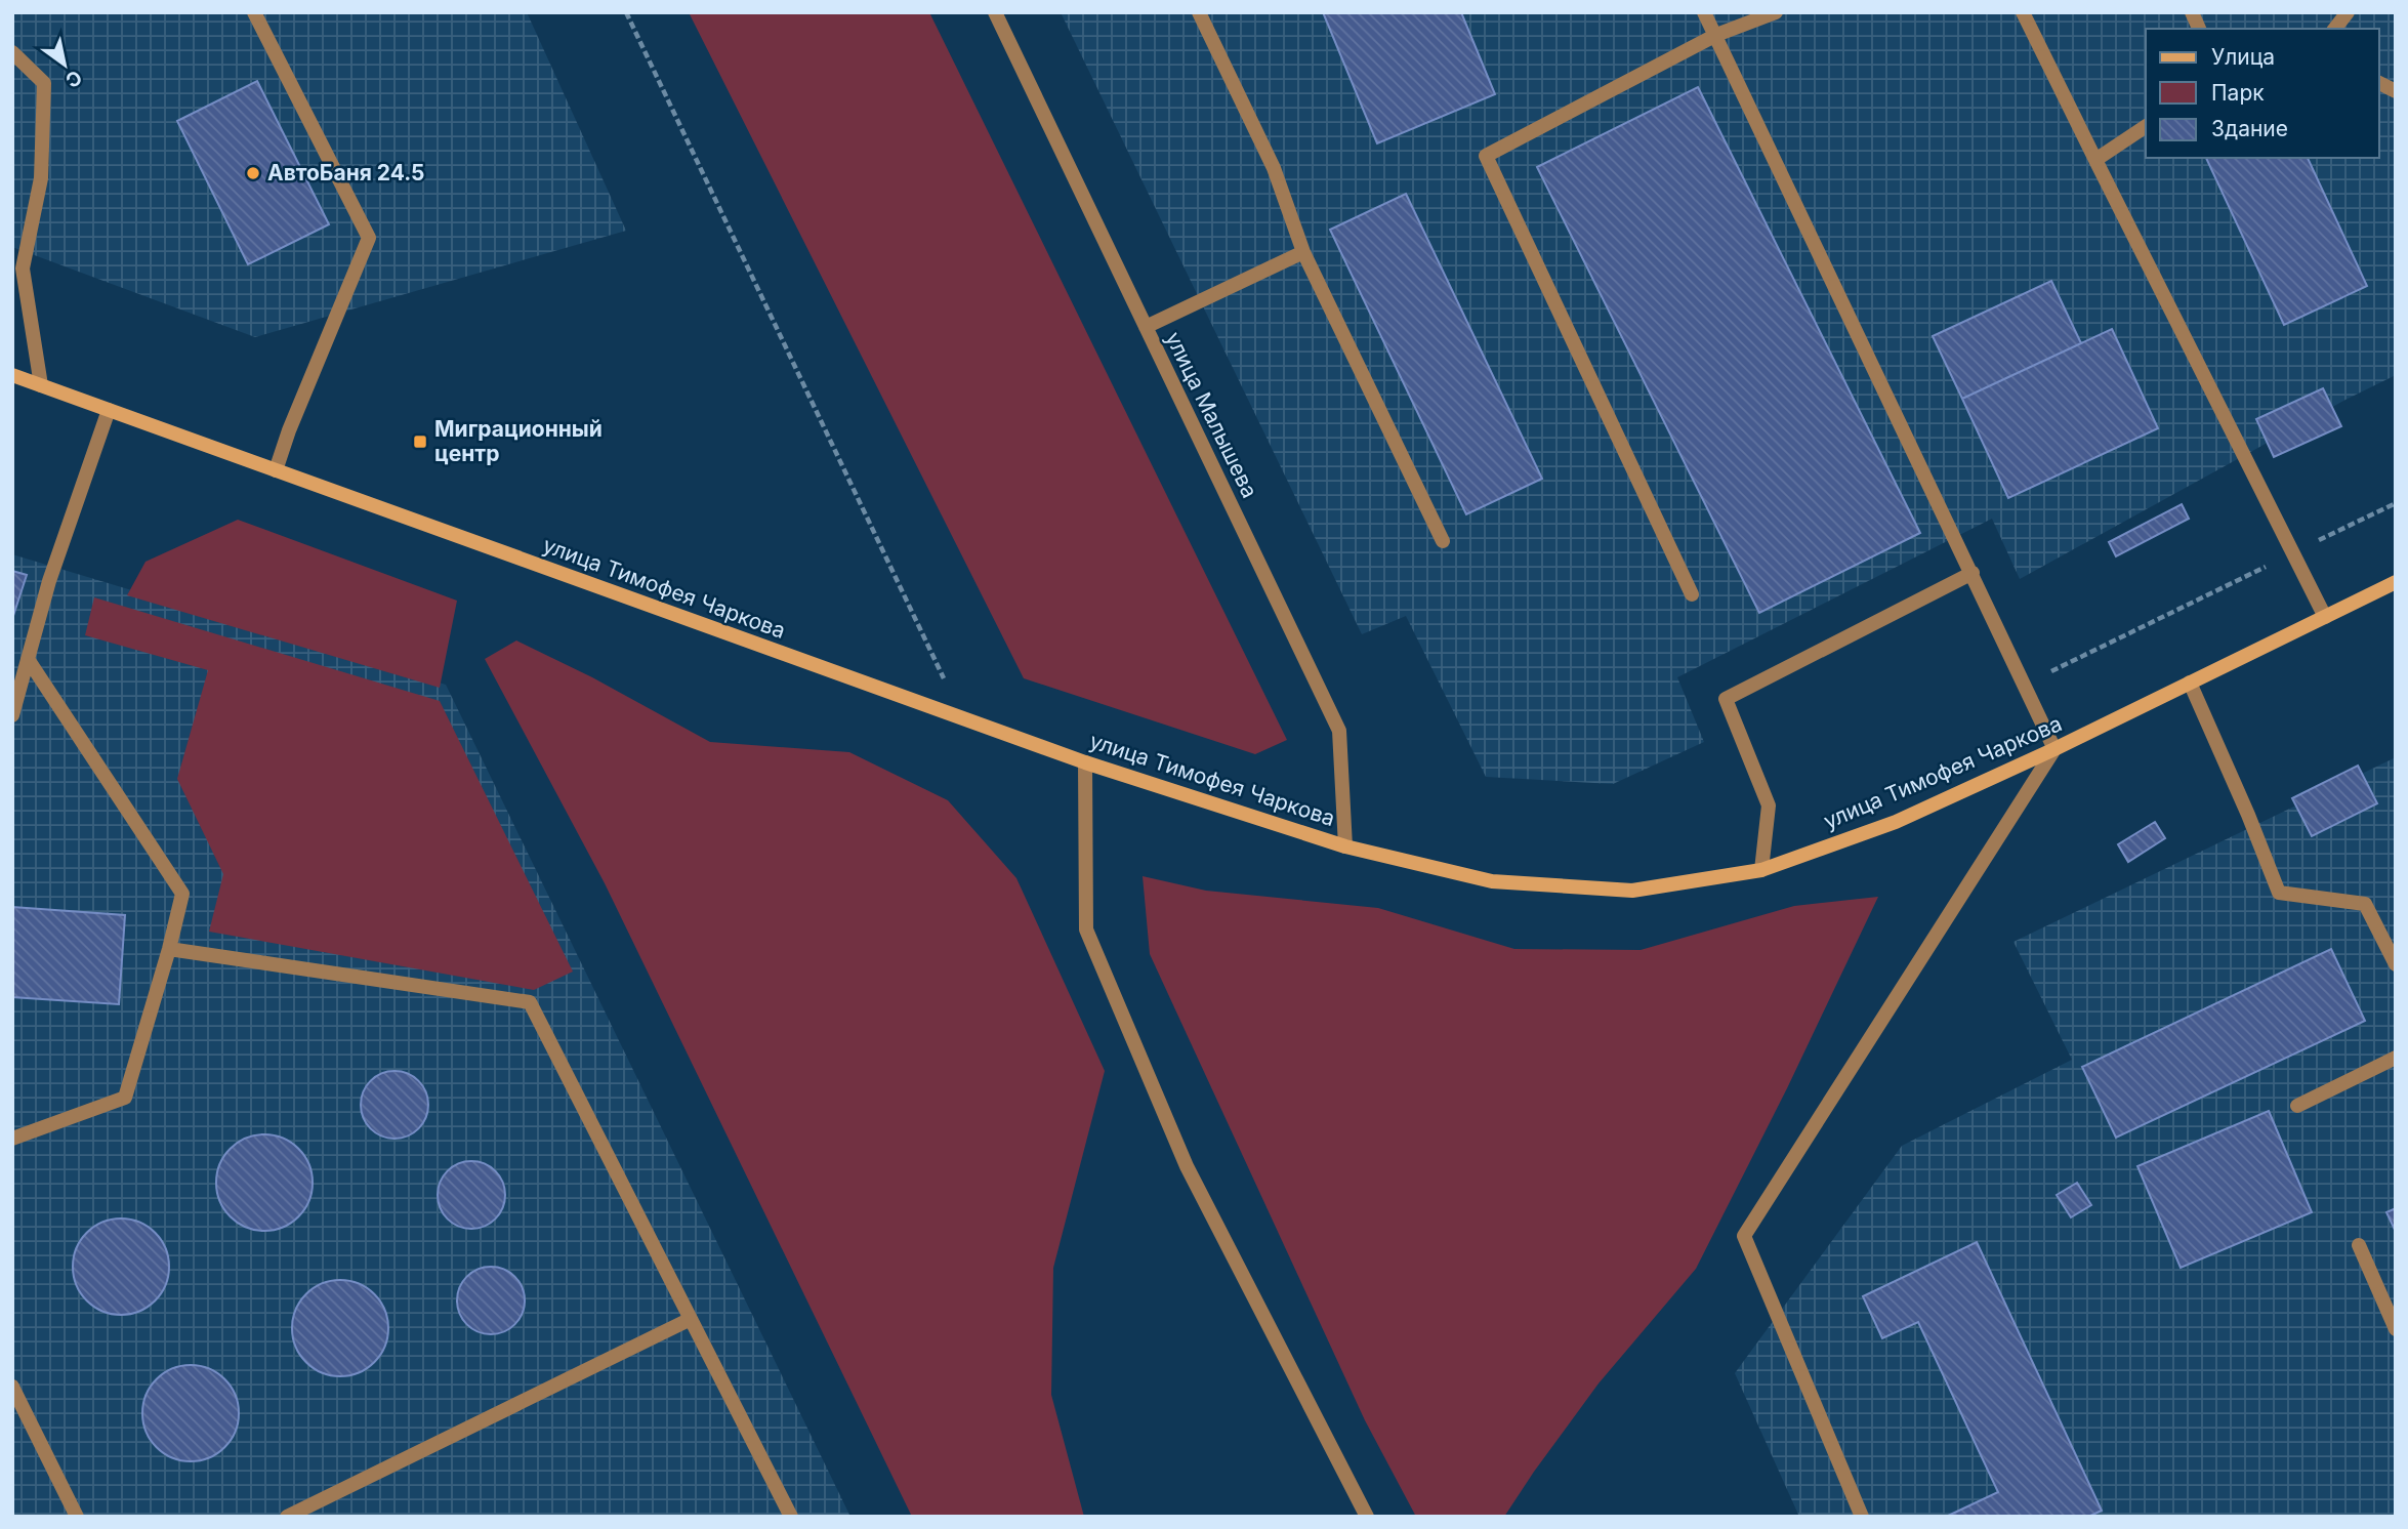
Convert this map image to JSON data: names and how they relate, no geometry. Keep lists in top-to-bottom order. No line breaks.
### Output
{"streets":{"main road":["улица Тимофея Чаркова"],"lane":["улица Малышева"]},"crossings":[["улица Малышева","улица Тимофея Чаркова"]],"places":{"other":["АвтоБаня 24.5"],"transit":["Миграционный центр"]},"legend":["Улица","Парк","Здание"],"north":"bottom right"}
